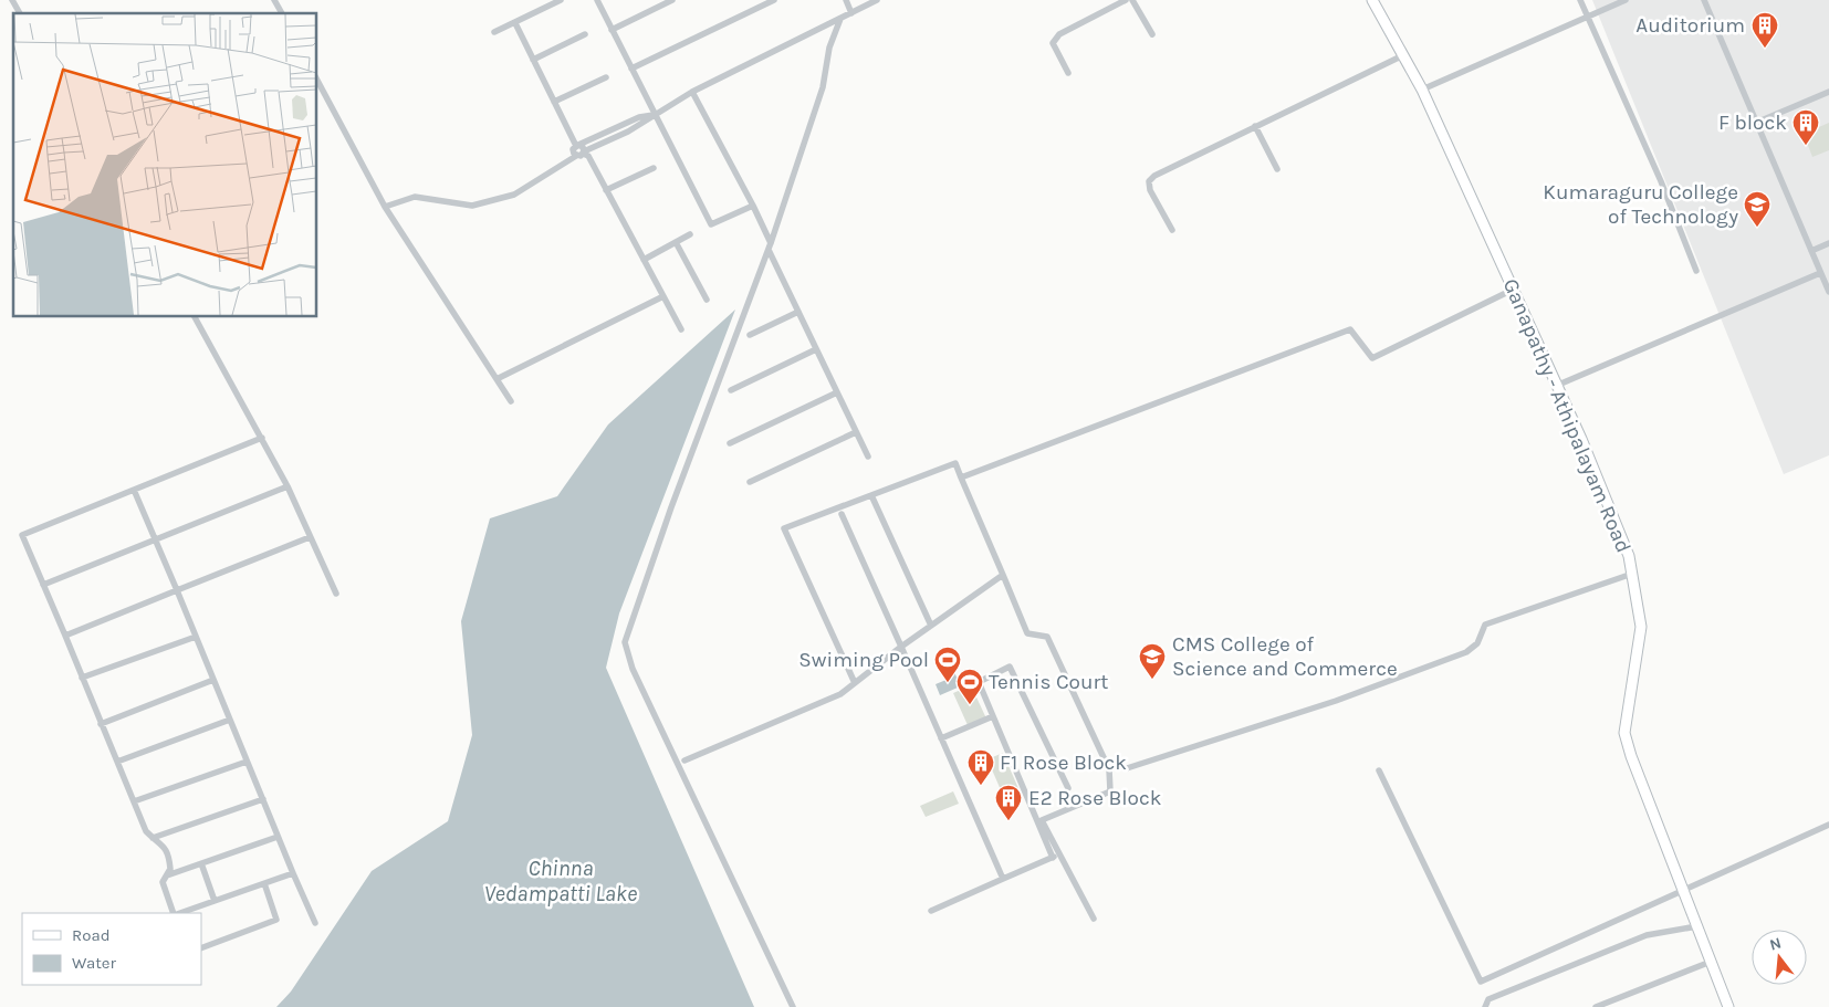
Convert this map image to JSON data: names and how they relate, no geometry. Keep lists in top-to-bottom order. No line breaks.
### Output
{"streets":{"main road":["Ganapathy - Athipalayam Road"]},"water":["Chinna Vedampatti Lake"],"places":{"building":["Auditorium","F block","F1 Rose Block","E2 Rose Block"],"school or university":["Kumaraguru College of Technology","CMS College of Science and Commerce"],"sports":["Swiming Pool","Tennis Court"]},"legend":["Road","Water"],"north":"top"}
